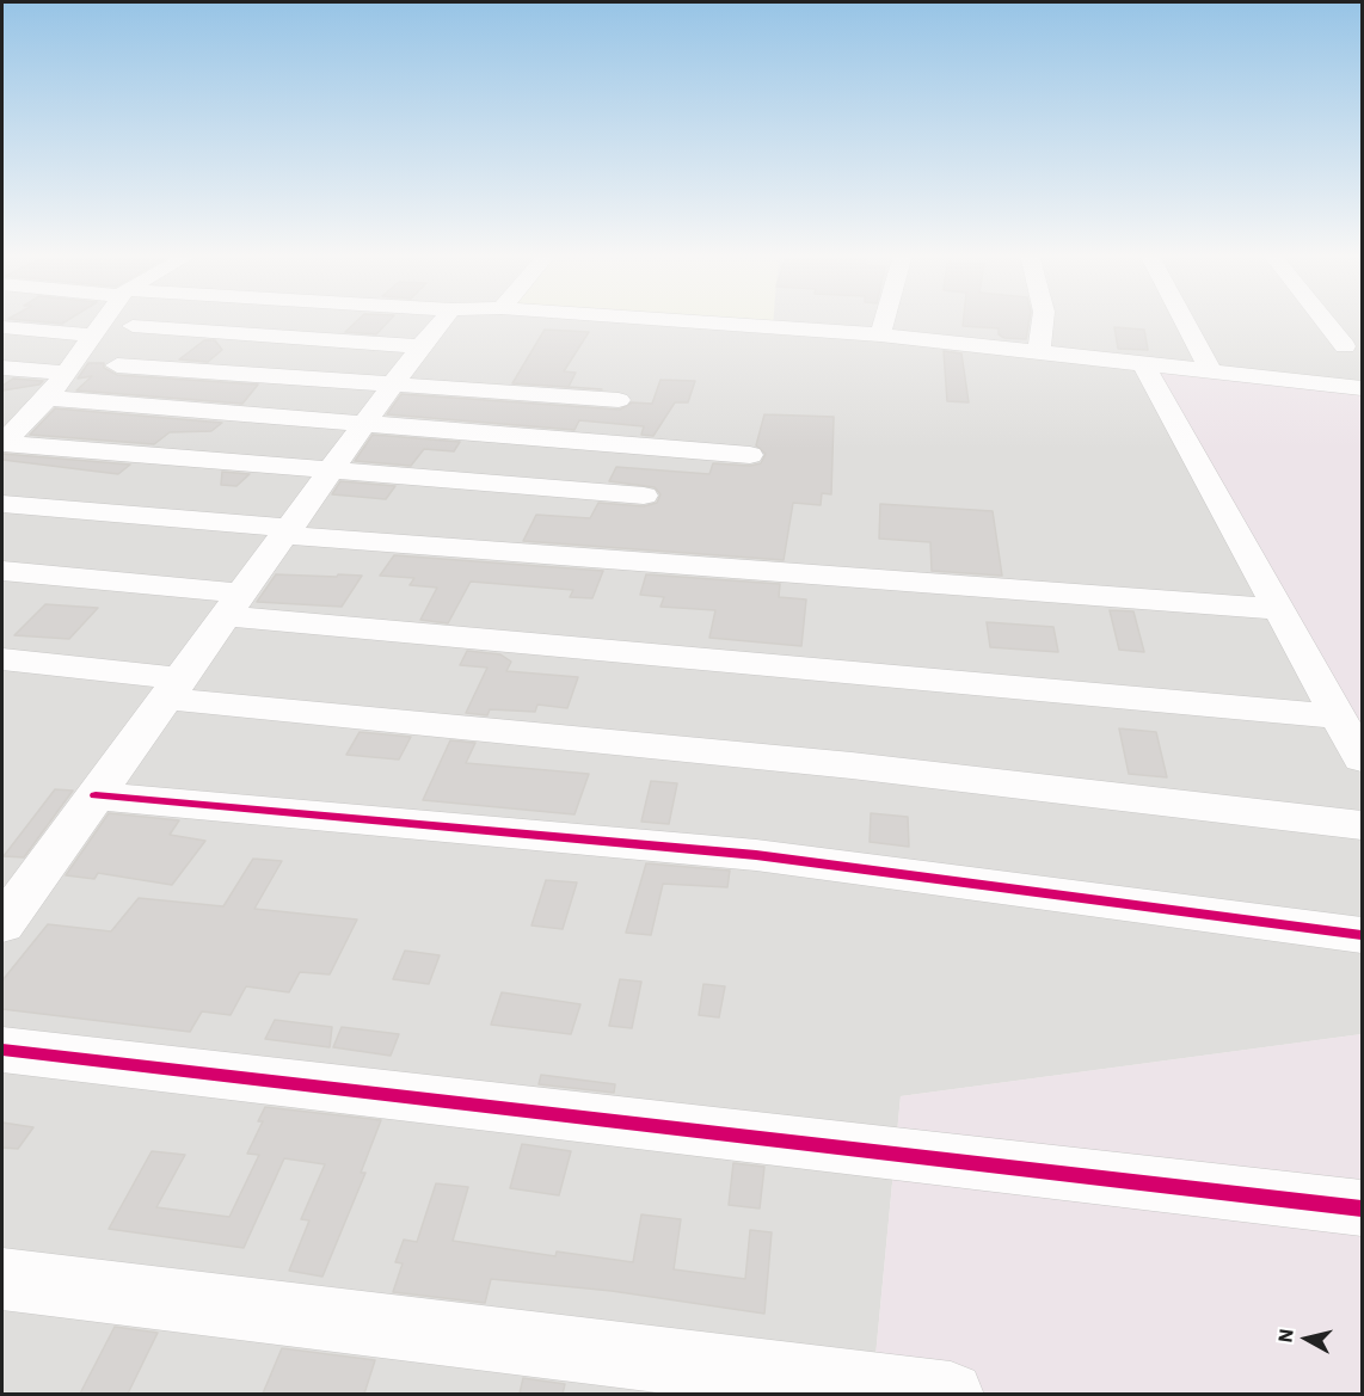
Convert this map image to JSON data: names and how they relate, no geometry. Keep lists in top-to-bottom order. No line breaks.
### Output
{"north":"left"}
